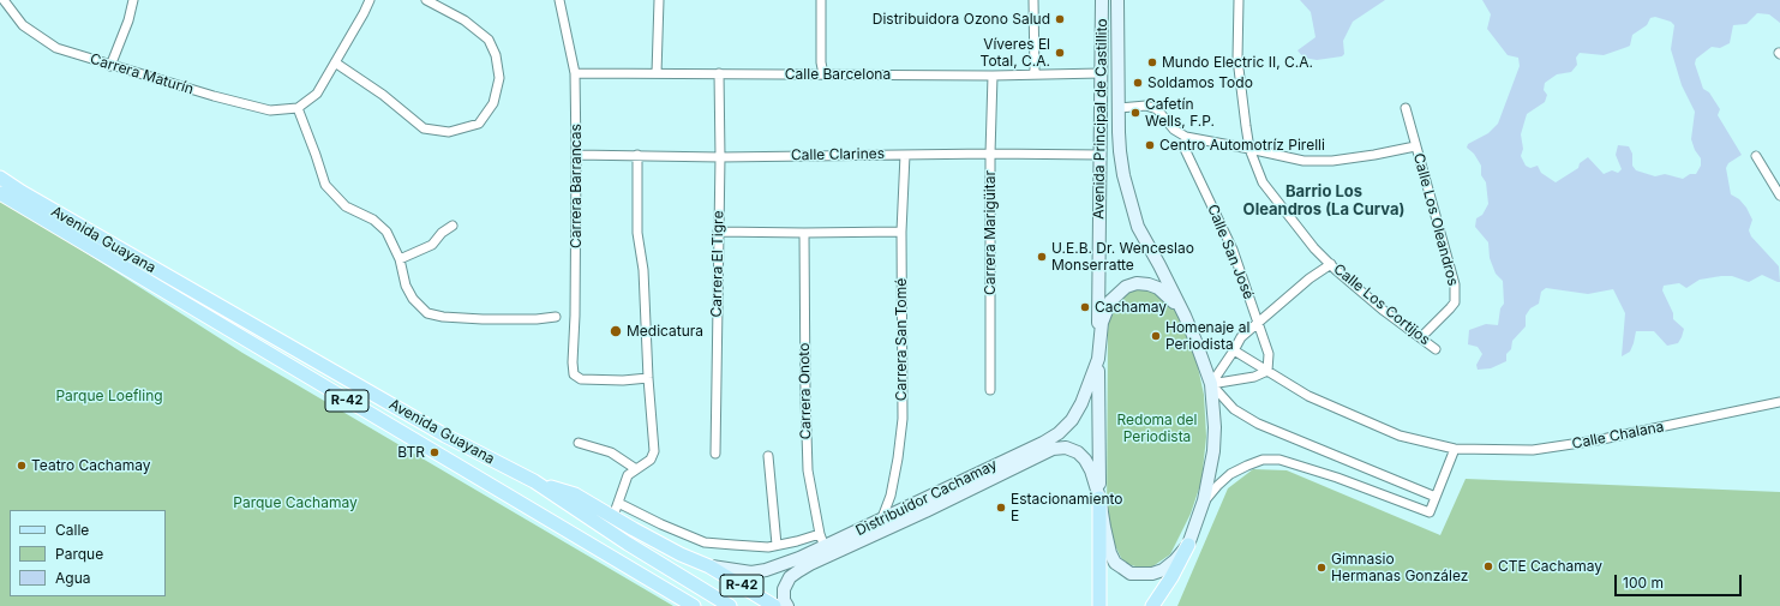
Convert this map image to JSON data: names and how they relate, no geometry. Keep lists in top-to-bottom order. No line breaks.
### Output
{"streets":{"main road":["Avenida Principal de Castillito","Avenida Guayana","R-42","Distribuidor Cachamay"],"street":["Carrera Maturín","Calle Barcelona","Calle Clarines","Carrera Barrancas","Calle Los Oleandros","Carrera Marigüitar","Calle San José","Carrera El Tigre","Calle Los Cortijos","Carrera San Tomé","Carrera Onoto","Calle Chalana"]},"crossings":[["Calle Barcelona","Avenida Principal de Castillito"],["Calle Barcelona","Carrera Barrancas"],["Calle Barcelona","Carrera Marigüitar"],["Calle Barcelona","Carrera El Tigre"],["Avenida Principal de Castillito","Calle Clarines"],["Avenida Principal de Castillito","Calle Los Oleandros"],["Avenida Principal de Castillito","Distribuidor Cachamay"],["Calle Clarines","Carrera Barrancas"],["Calle Clarines","Carrera Marigüitar"],["Calle Clarines","Carrera El Tigre"],["Calle Clarines","Carrera San Tomé"],["Calle Los Oleandros","Calle San José"],["Calle Los Oleandros","Calle Los Cortijos"],["Avenida Guayana","Distribuidor Cachamay"],["Calle San José","Calle Chalana"],["Carrera San Tomé","Distribuidor Cachamay"],["Carrera Onoto","Distribuidor Cachamay"]],"districts":["Barrio Los Oleandros (La Curva)"],"parks":["Parque Loefling","Redoma del Periodista","Parque Cachamay"],"places":["Distribuidora Ozono Salud","Víveres El Total, C.A.","Mundo Electric II, C.A.","Soldamos Todo","Cafetín Wells, F.P.","Centro Automotríz Pirelli","U.E.B. Dr. Wenceslao Monserratte","Cachamay","Medicatura","Homenaje al Periodista","BTR","Teatro Cachamay","Estacionamiento E","CTE Cachamay","Gimnasio Hermanas González"],"legend":["Calle","Parque","Agua"],"scale_bar":"100 m"}
